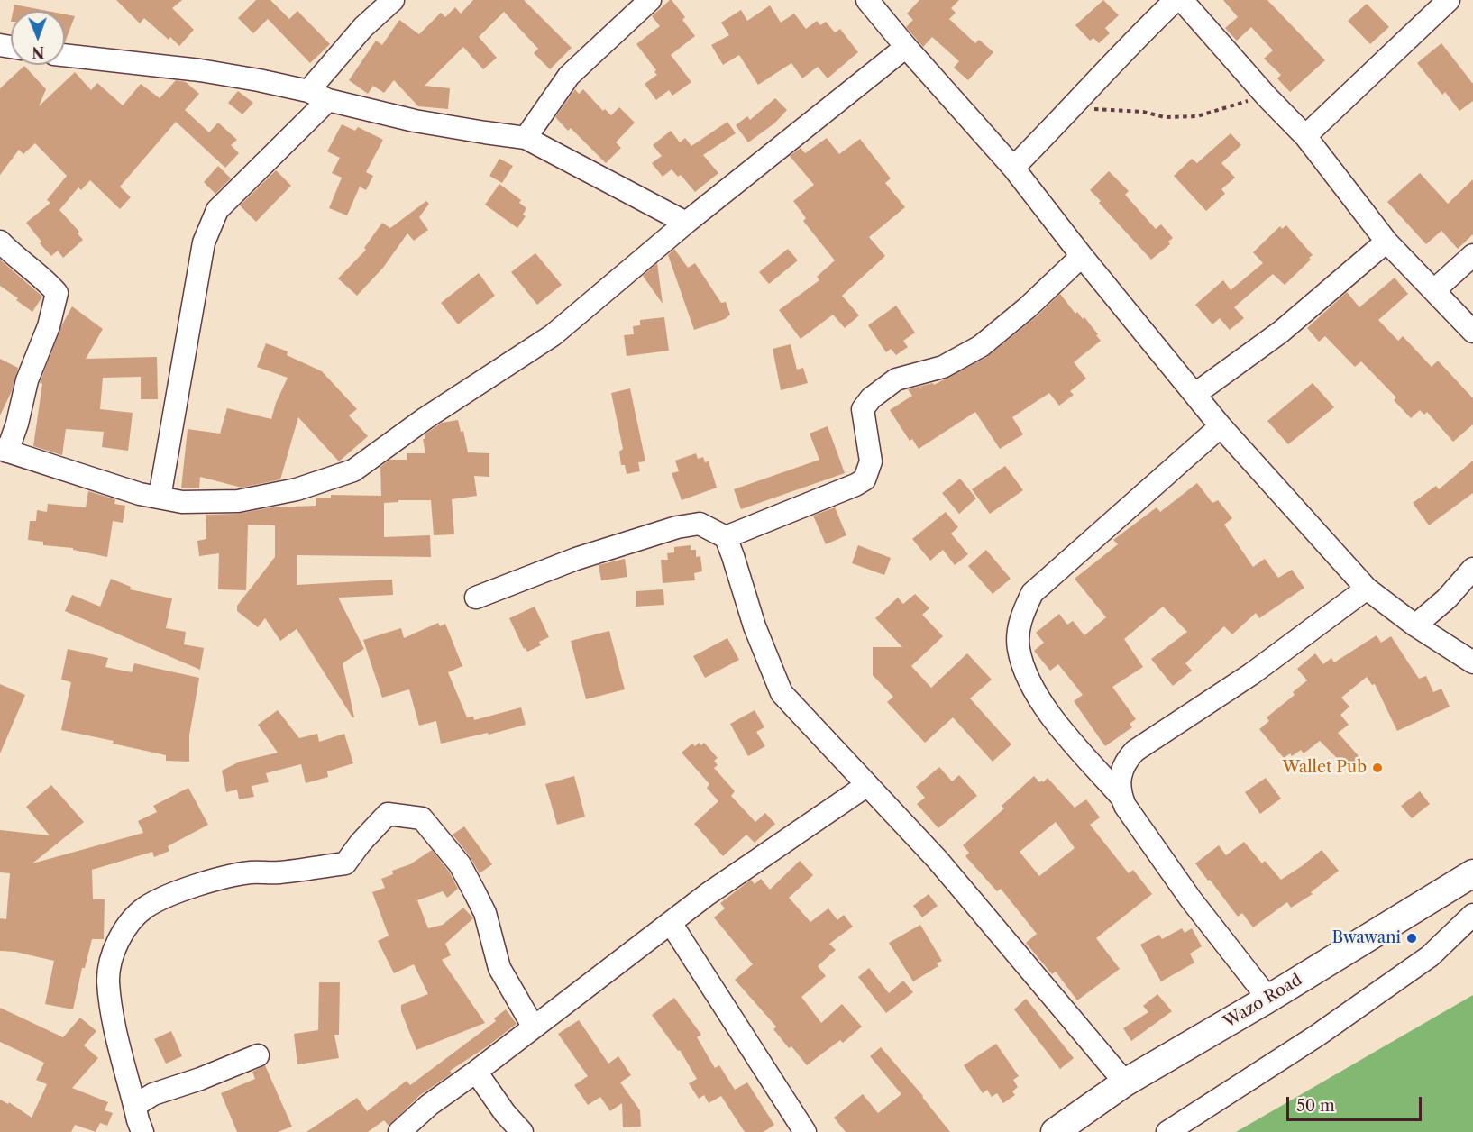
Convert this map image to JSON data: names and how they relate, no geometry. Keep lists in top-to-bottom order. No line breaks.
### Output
{"streets":{"main road":["Wazo Road"]},"places":["Wallet Pub","Bwawani"],"scale_bar":"50 m","north":"bottom"}
